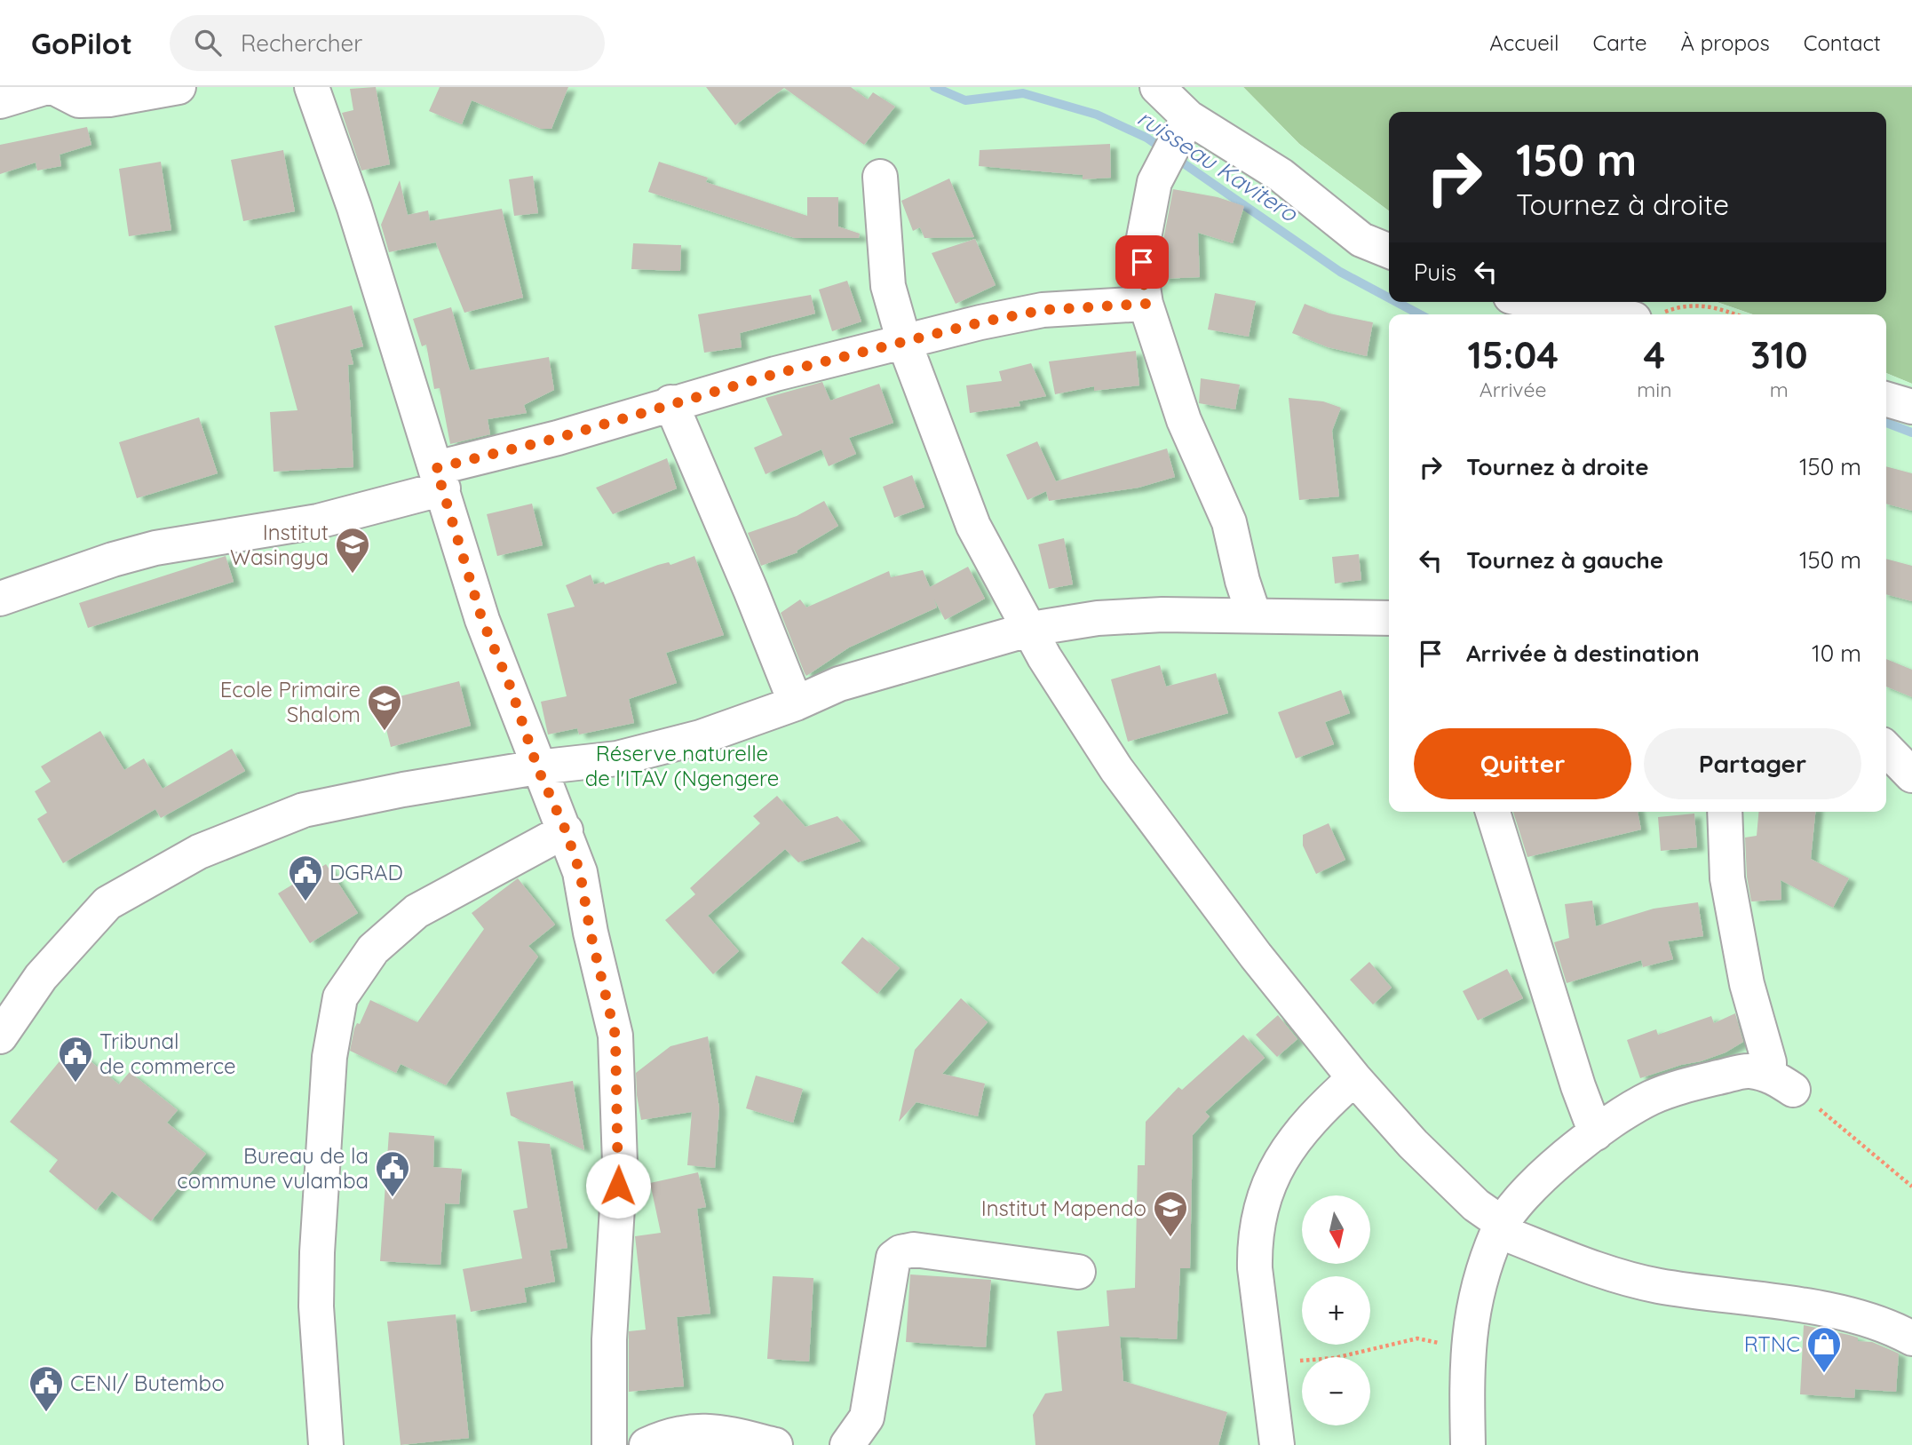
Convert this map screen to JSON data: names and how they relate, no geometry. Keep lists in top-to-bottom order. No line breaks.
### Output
{"water":["ruisseau Kavitero"],"parks":["Réserve naturelle de l'ITAV (Ngengere"],"places":{"school or university":["Institut Wasingya","Ecole Primaire Shalom","Institut Mapendo"],"public building":["DGRAD","Tribunal de commerce","Bureau de la commune vulamba","CENI/ Butembo"],"shop":["RTNC"]},"north":"bottom","page":{"header":"GoPilot","search":"Rechercher","nav":["Accueil","Carte","À propos","Contact"],"turn":["150 m","Tournez à droite"],"then":"Puis","eta":["15:04","Arrivée","4","min","310","m"],"list":[{"name":"Tournez à droite","value":"150 m"},{"name":"Tournez à gauche","value":"150 m"},{"name":"Arrivée à destination","value":"10 m"}],"buttons":["Quitter","Partager"],"map_buttons":["+","−"]}}
